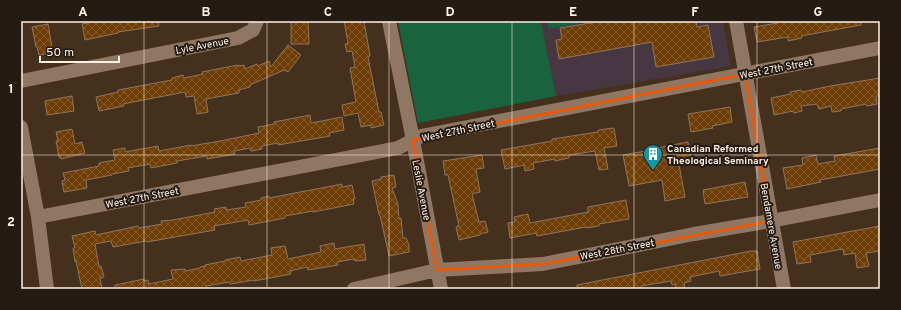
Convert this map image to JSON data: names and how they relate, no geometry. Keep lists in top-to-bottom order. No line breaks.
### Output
{"streets":{"street":["Lyle Avenue","West 27th Street","Leslie Avenue","Bendamere Avenue","West 28th Street"]},"crossings":[["West 27th Street","Leslie Avenue"],["West 27th Street","Bendamere Avenue"],["Leslie Avenue","West 28th Street"],["Bendamere Avenue","West 28th Street"]],"places":{"building":["Canadian Reformed Theological Seminary"]},"scale_bar":"50 m","grid":{"columns":["A","B","C","D","E","F","G"],"rows":["1","2"]}}
